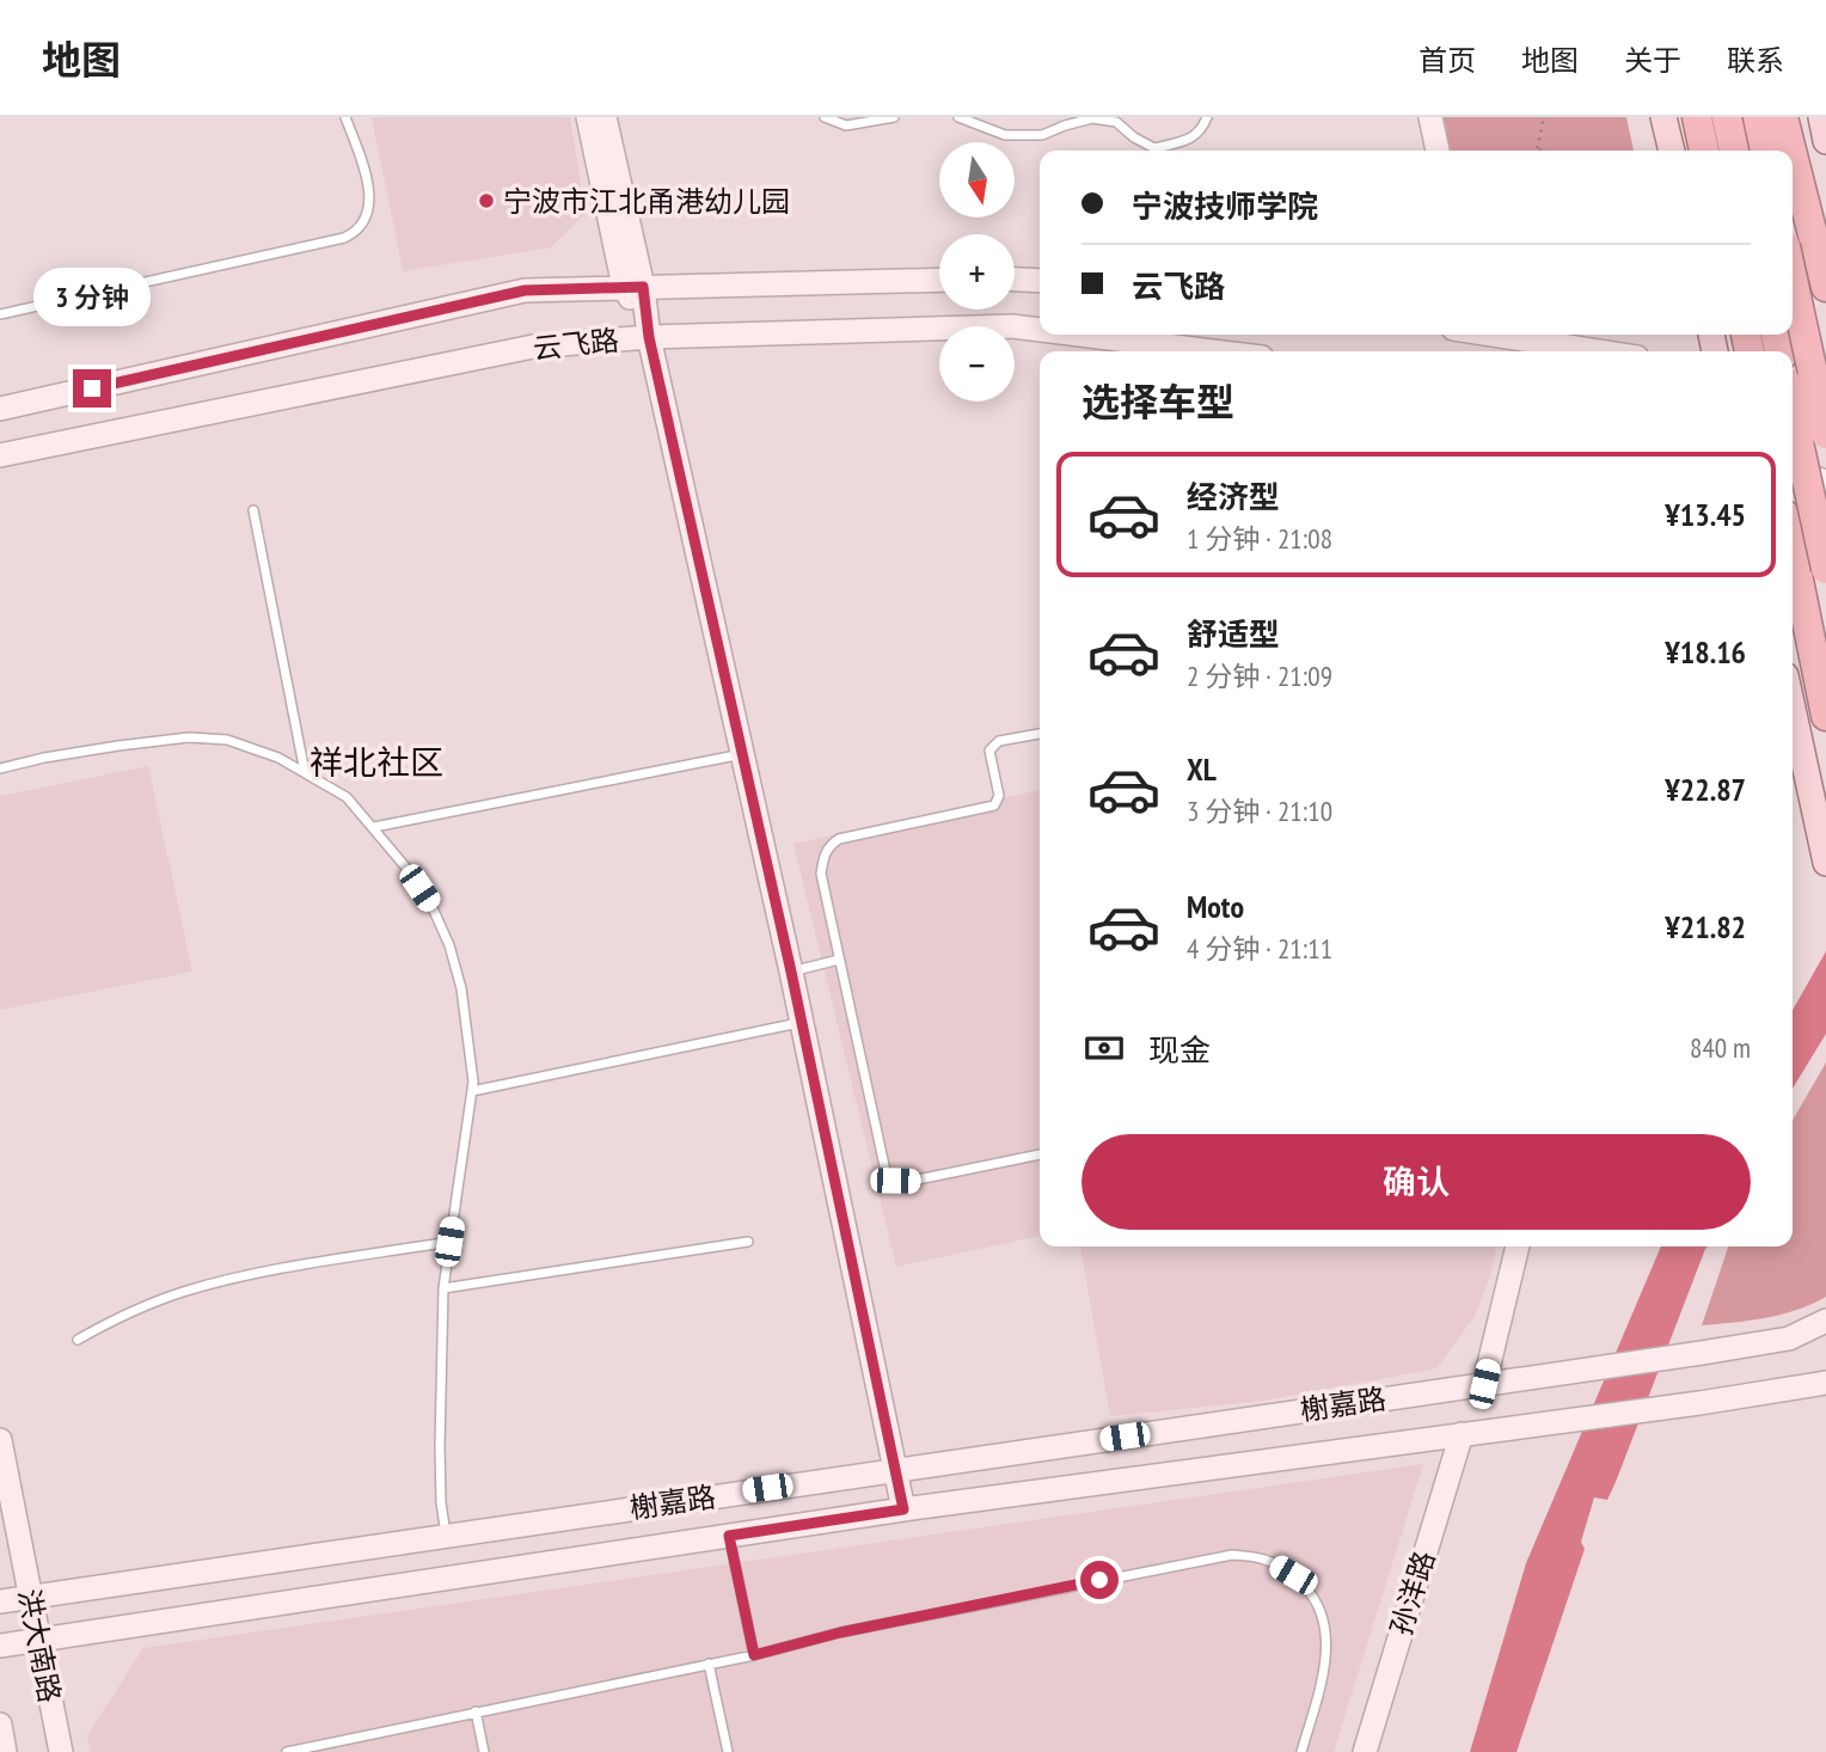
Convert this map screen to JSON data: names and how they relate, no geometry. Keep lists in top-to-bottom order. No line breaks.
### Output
{"streets":{"main road":["云飞路","榭嘉路","孙洋路","洪大南路"]},"crossings":[["榭嘉路","孙洋路"],["榭嘉路","洪大南路"]],"districts":["祥北社区"],"places":["宁波市江北甬港幼儿园"],"north":"bottom","page":{"header":"地图","nav":["首页","地图","关于","联系"],"map_buttons":["+","−"],"banner":["宁波技师学院","云飞路"],"bubble":"3 分钟","heading":"选择车型","list":[{"name":"经济型","note":"1 分钟 · 21:08","value":"¥13.45"},{"name":"舒适型","note":"2 分钟 · 21:09","value":"¥18.16"},{"name":"XL","note":"3 分钟 · 21:10","value":"¥22.87"},{"name":"Moto","note":"4 分钟 · 21:11","value":"¥21.82"}],"pay":["现金","840 m"],"buttons":"确认"}}
